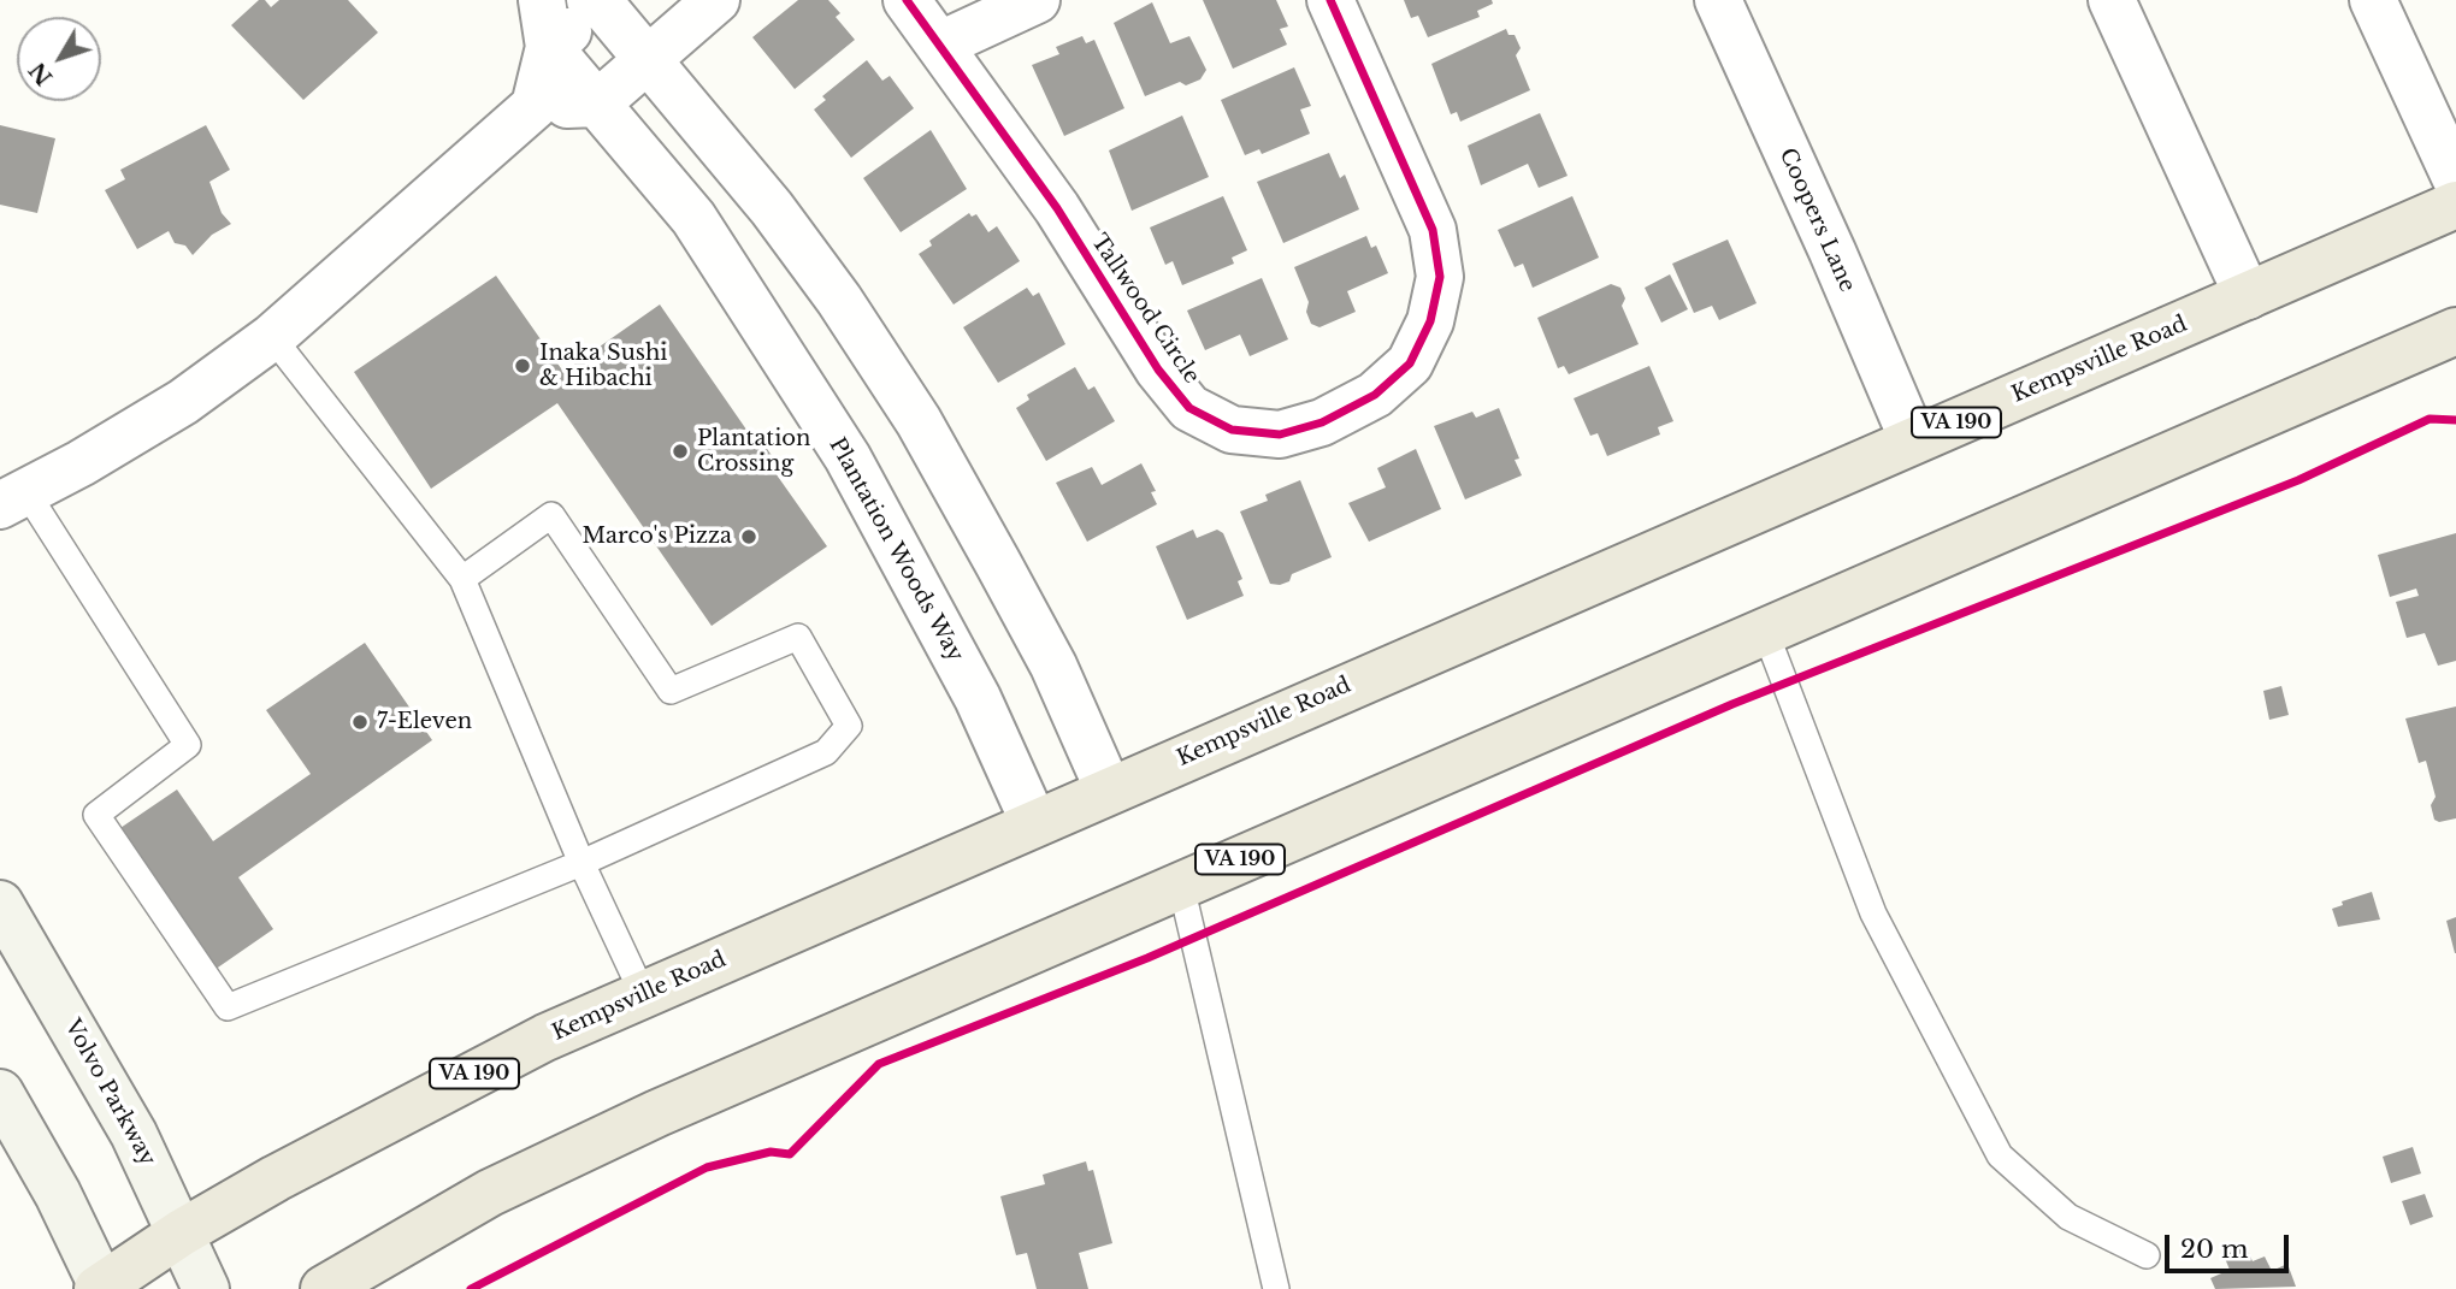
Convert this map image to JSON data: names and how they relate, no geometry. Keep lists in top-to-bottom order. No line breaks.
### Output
{"streets":{"main road":["Kempsville Road","VA 190","Volvo Parkway"],"street":["Coopers Lane","Tallwood Circle","Plantation Woods Way"]},"crossings":[["Coopers Lane","Kempsville Road"],["Kempsville Road","Plantation Woods Way"],["Kempsville Road","Volvo Parkway"]],"places":["Inaka Sushi & Hibachi","Plantation Crossing","Marco's Pizza","7-Eleven"],"scale_bar":"20 m","north":"bottom left"}
